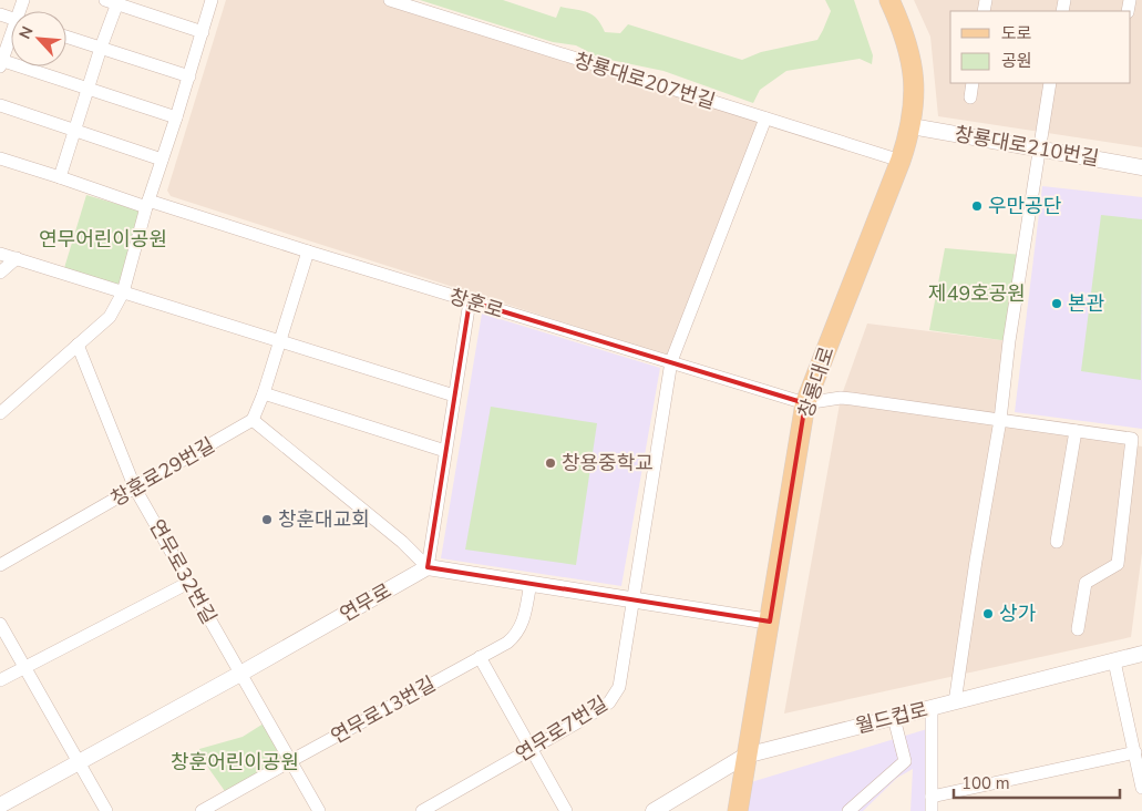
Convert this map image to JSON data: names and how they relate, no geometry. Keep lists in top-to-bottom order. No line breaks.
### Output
{"streets":{"main road":["창룡대로"],"street":["창룡대로207번길","창룡대로210번길","창훈로","창훈로29번길","연무로32번길","연무로","연무로13번길","월드컵로","연무로7번길"]},"crossings":[["창룡대로207번길","창룡대로"],["창룡대로207번길","연무로7번길"],["창룡대로210번길","창룡대로"],["창훈로","창룡대로"],["창훈로","연무로7번길"],["창룡대로","월드컵로"],["창훈로29번길","연무로32번길"],["연무로32번길","연무로"],["연무로32번길","연무로13번길"]],"parks":["연무어린이공원","제49호공원","창훈어린이공원"],"places":["우만공단","본관","창용중학교","창훈대교회","상가"],"legend":["도로","공원"],"scale_bar":"100 m","north":"top left"}
